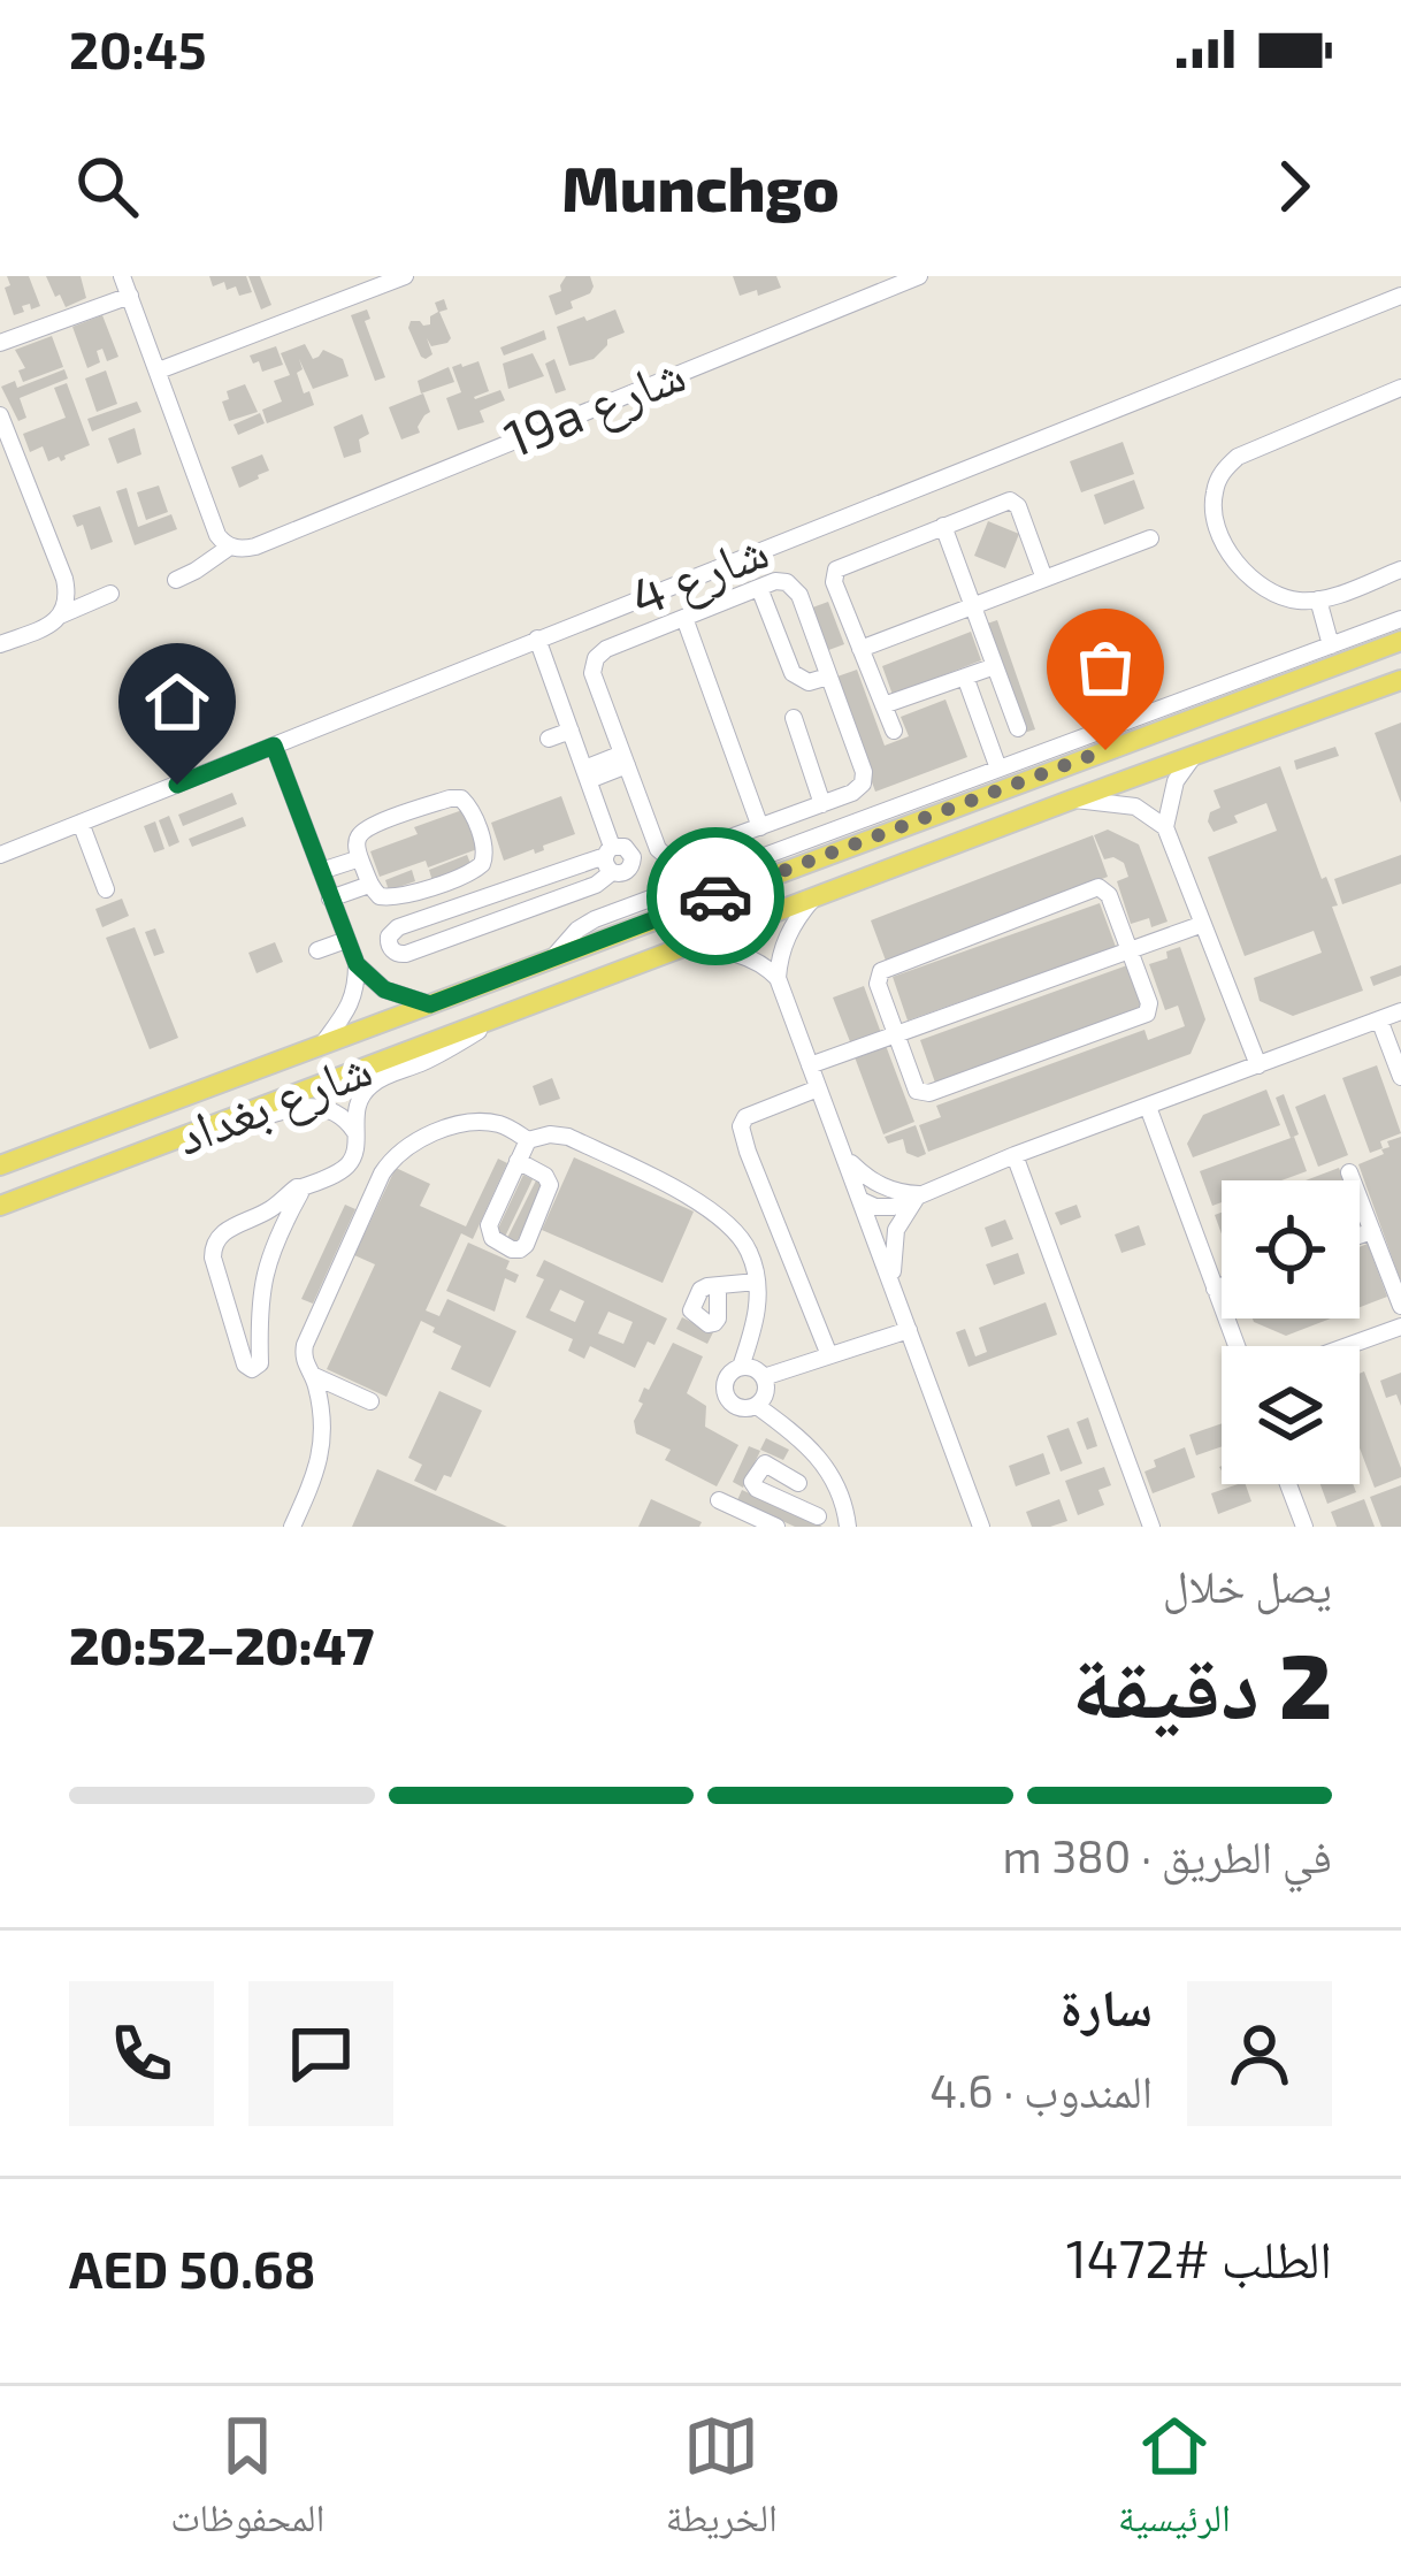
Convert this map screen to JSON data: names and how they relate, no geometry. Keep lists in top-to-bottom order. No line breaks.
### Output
{"streets":{"main road":["شارع بغداد"],"street":["19a شارع","شارع 4"]},"page":{"status":"20:45","header":"Munchgo","heading":["2 دقيقة","يصل خلال","20:47–20:52"],"panel":["سارة","المندوب · 4.6","الطلب #1472","AED 50.68"],"bar":"في الطريق · 380 m","tabs":["الرئيسية","الخريطة","المحفوظات"]}}
